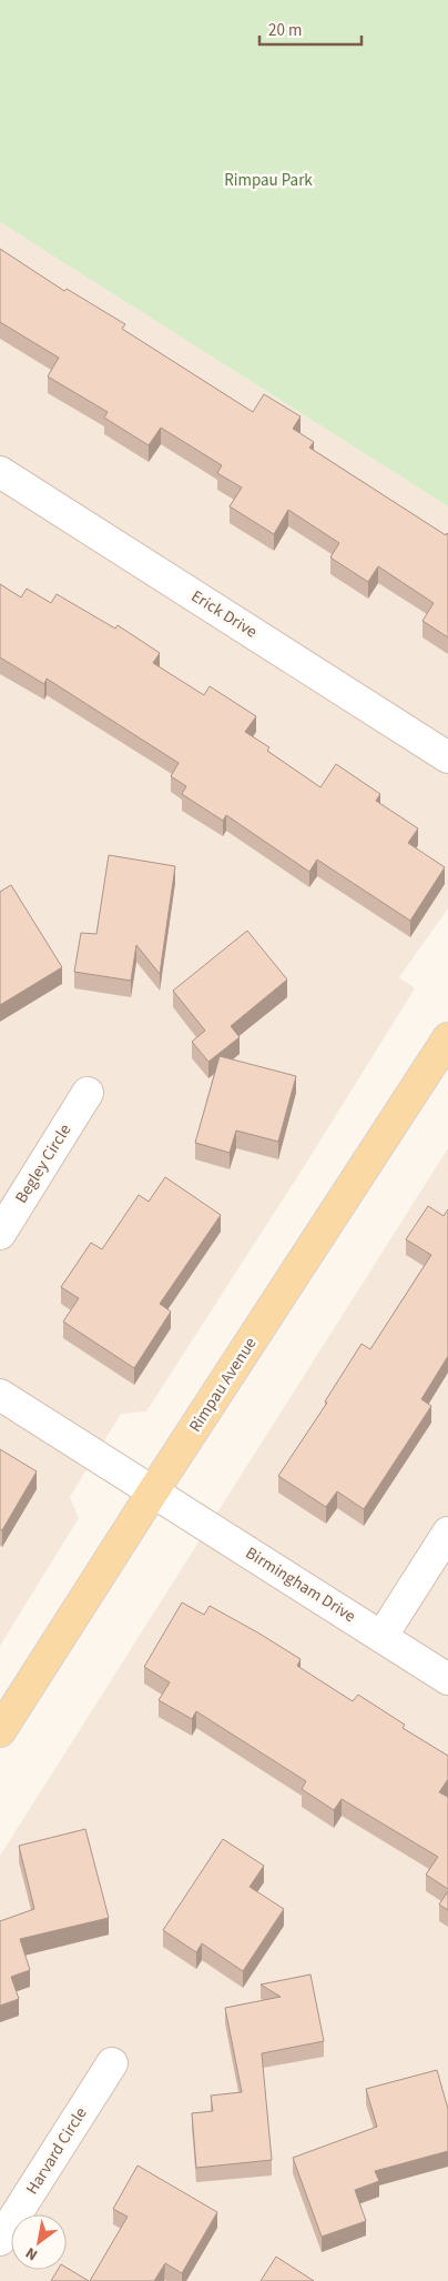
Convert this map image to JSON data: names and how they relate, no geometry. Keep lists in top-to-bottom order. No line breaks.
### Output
{"streets":{"main road":["Rimpau Avenue"],"street":["Erick Drive","Begley Circle","Birmingham Drive","Harvard Circle"]},"crossings":[["Rimpau Avenue","Birmingham Drive"]],"parks":["Rimpau Park"],"scale_bar":"20 m","north":"bottom left"}
